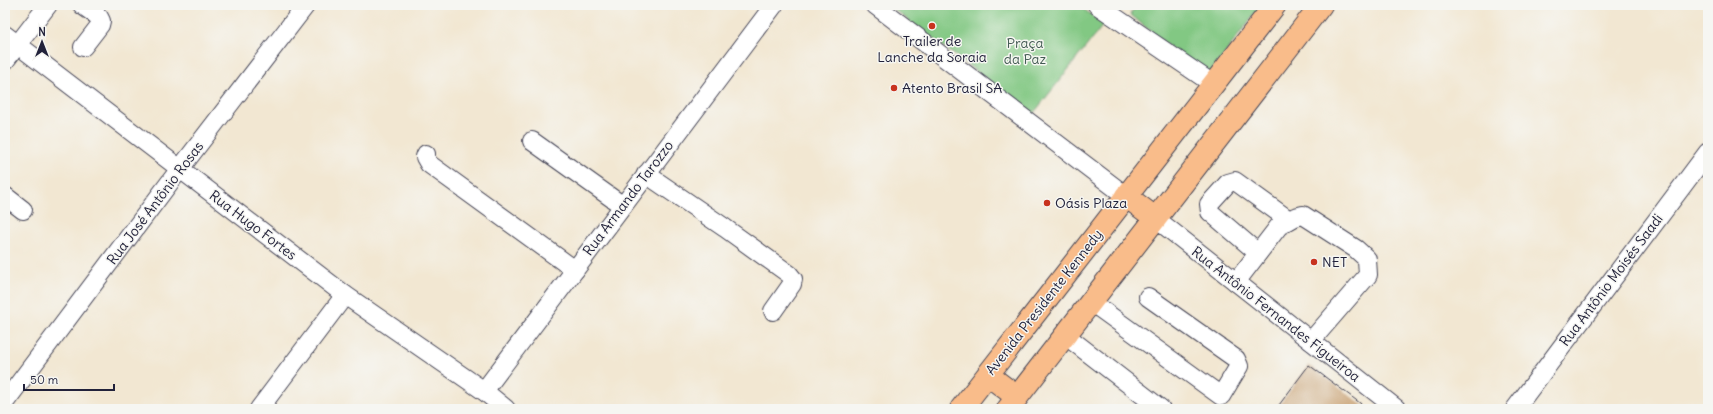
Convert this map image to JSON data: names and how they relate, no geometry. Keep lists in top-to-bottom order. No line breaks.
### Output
{"streets":{"main road":["Avenida Presidente Kennedy"],"street":["Rua Armando Tarozzo","Rua José Antônio Rosas","Rua Hugo Fortes","Rua Antônio Moisés Saadi","Rua Antônio Fernandes Figueiroa"]},"crossings":[["Rua Armando Tarozzo","Rua Hugo Fortes"],["Rua José Antônio Rosas","Rua Hugo Fortes"]],"parks":["Praça da Paz"],"places":["Trailer de Lanche da Soraia","Atento Brasil SA","Oásis Plaza","NET"],"scale_bar":"50 m","north":"top"}
